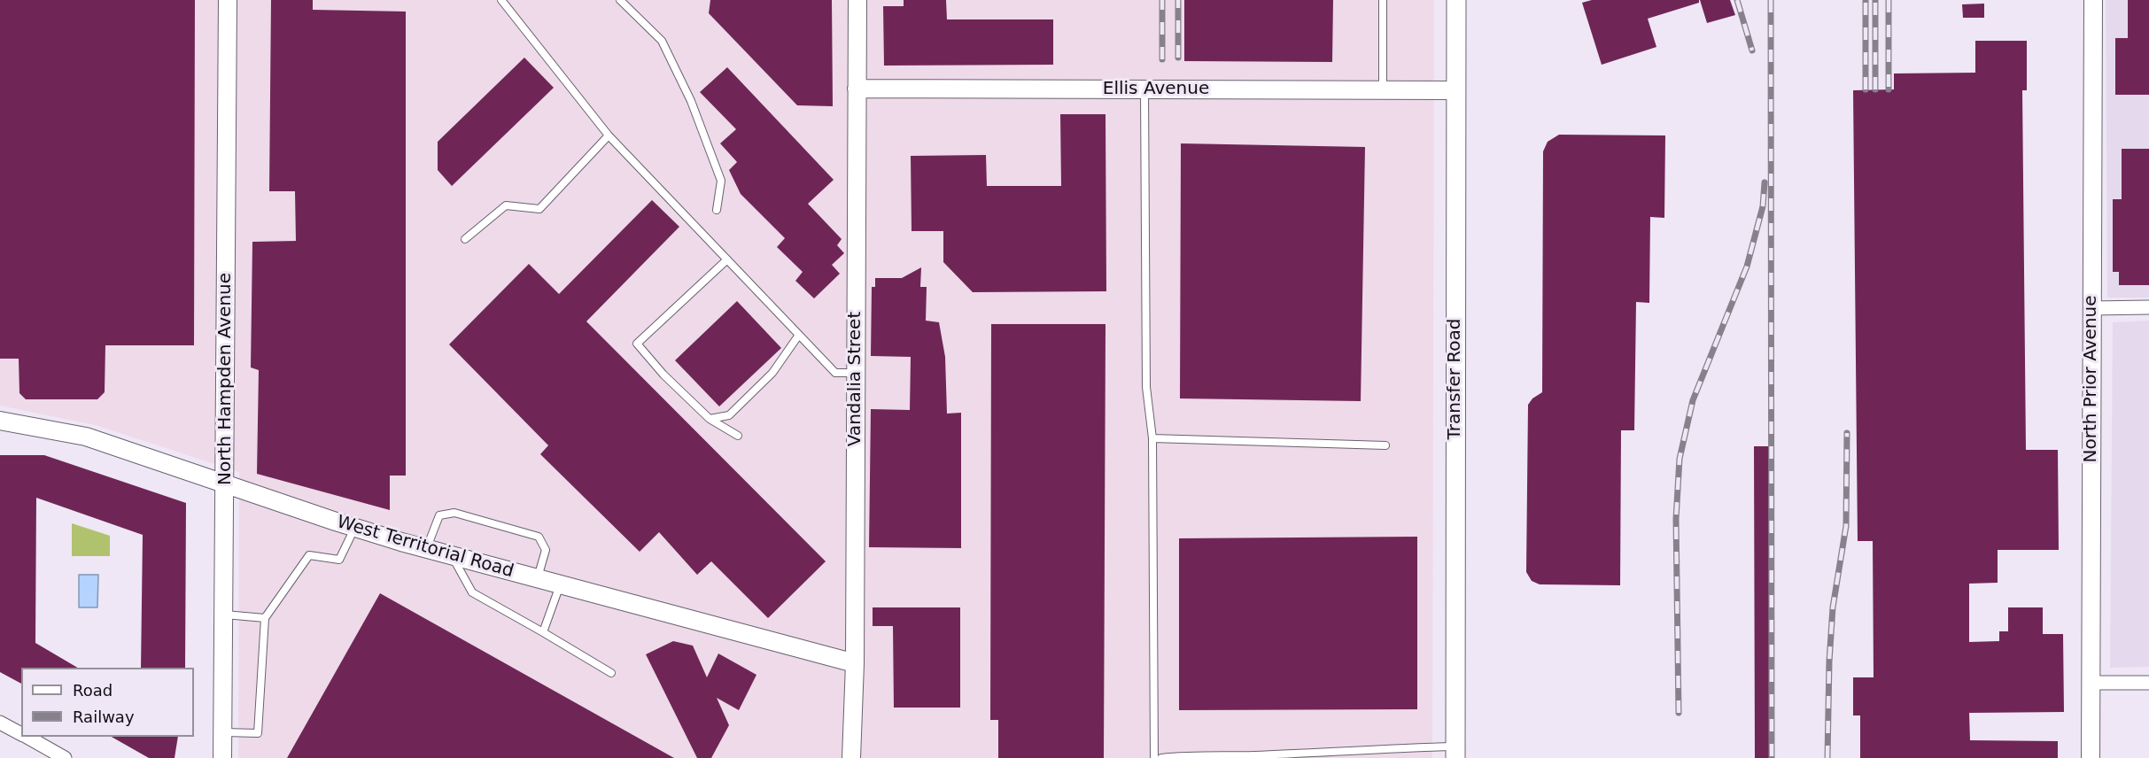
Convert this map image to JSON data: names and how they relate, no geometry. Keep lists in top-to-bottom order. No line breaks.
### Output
{"streets":{"main road":["Transfer Road"],"street":["Ellis Avenue","North Hampden Avenue","Vandalia Street","North Prior Avenue","West Territorial Road"]},"crossings":[["Ellis Avenue","Vandalia Street"],["Ellis Avenue","Transfer Road"],["North Hampden Avenue","West Territorial Road"],["Vandalia Street","West Territorial Road"]],"legend":["Road","Railway"]}
